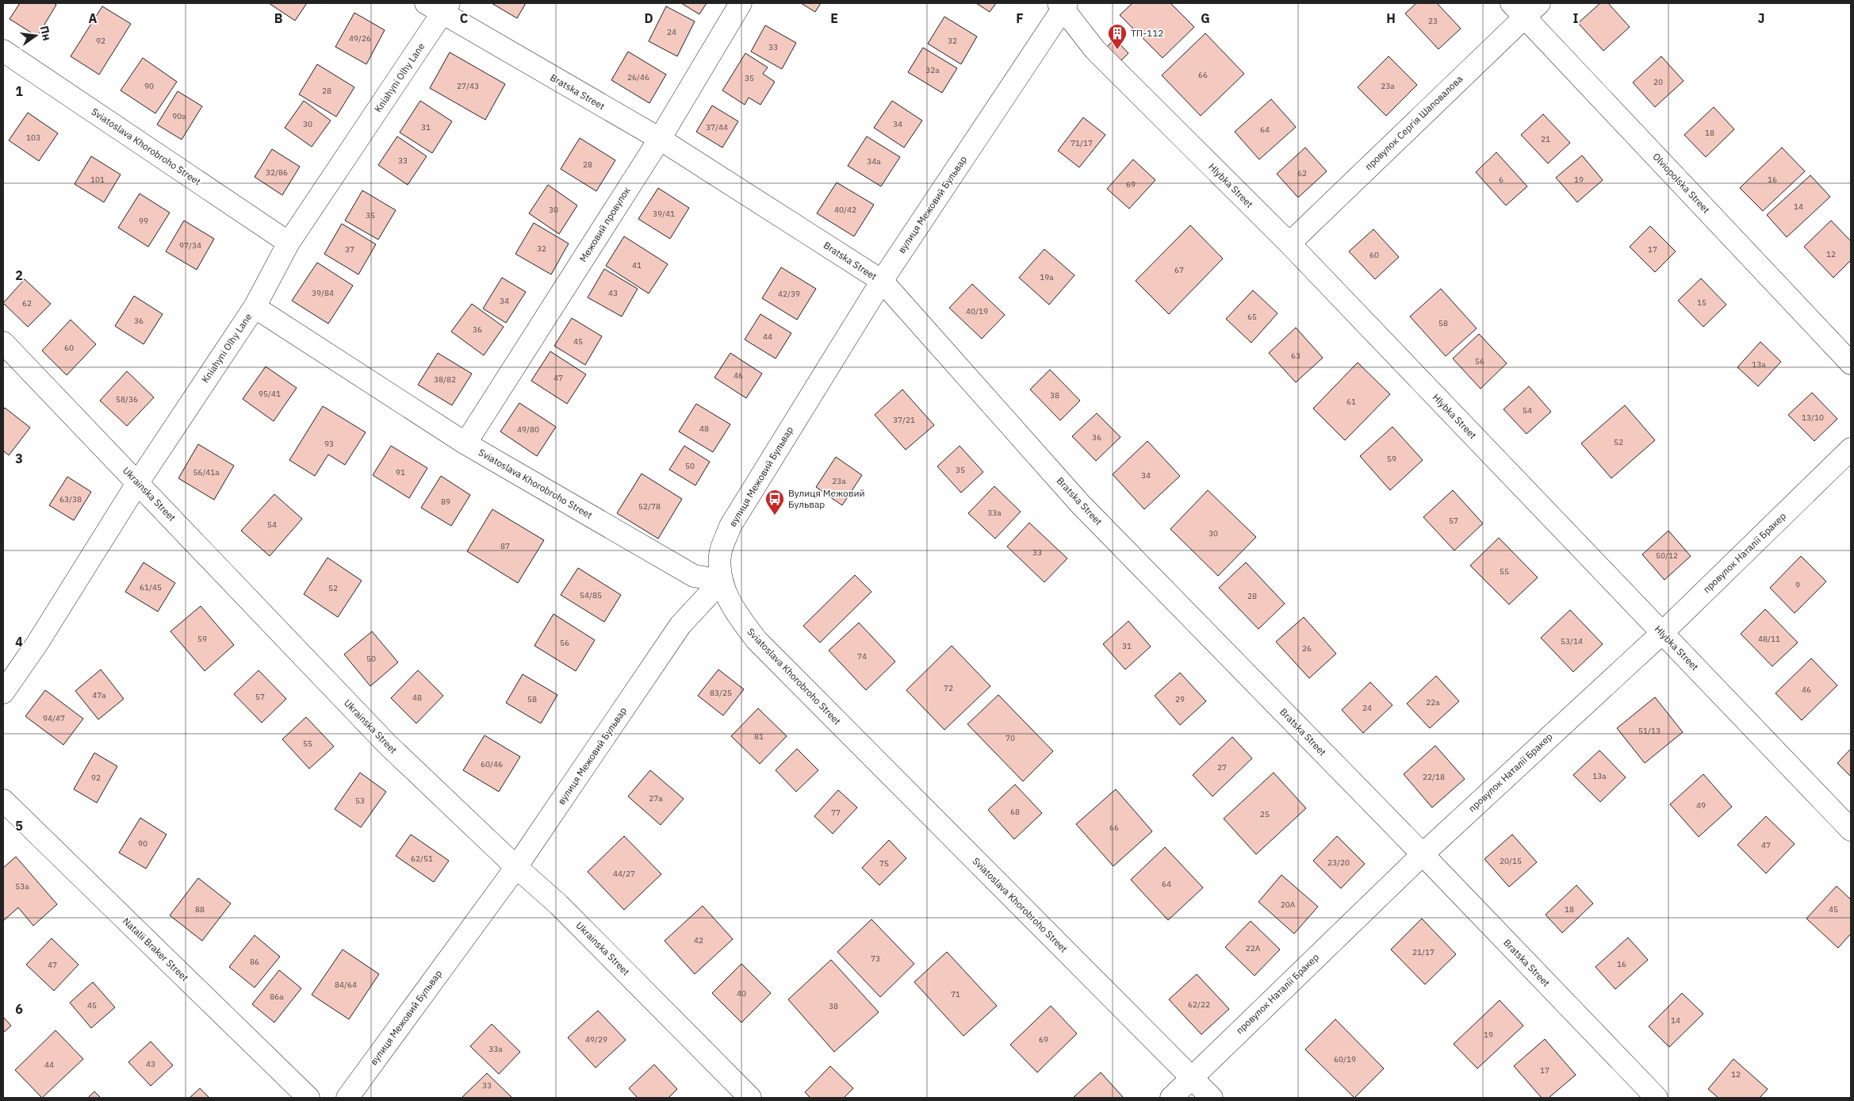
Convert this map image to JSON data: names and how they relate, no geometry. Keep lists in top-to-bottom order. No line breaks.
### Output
{"streets":{"street":["Kniahyni Olhy Lane","Bratska Street","провулок Сергія Шаповалова","Sviatoslava Khorobroho Street","Olviopolska Street","Hlybka Street","вулиця Межовий Бульвар","Межовий провулок","Ukrainska Street","провулок Наталії Бракер","Natalii Braker Street"]},"crossings":[["Kniahyni Olhy Lane","Bratska Street"],["Kniahyni Olhy Lane","Sviatoslava Khorobroho Street"],["Kniahyni Olhy Lane","Ukrainska Street"],["Bratska Street","вулиця Межовий Бульвар"],["Bratska Street","Межовий провулок"],["Bratska Street","провулок Наталії Бракер"],["провулок Сергія Шаповалова","Olviopolska Street"],["провулок Сергія Шаповалова","Hlybka Street"],["Sviatoslava Khorobroho Street","вулиця Межовий Бульвар"],["Sviatoslava Khorobroho Street","Межовий провулок"],["Sviatoslava Khorobroho Street","провулок Наталії Бракер"],["Hlybka Street","вулиця Межовий Бульвар"],["Hlybka Street","провулок Наталії Бракер"],["вулиця Межовий Бульвар","Ukrainska Street"]],"places":{"building":["ТП-112"],"bus stop":["Вулиця Межовий Бульвар"]},"house_numbers":["23","24","49/26","92","32","33","32а","66","26/46","35","20","90","27/43","23а","28","90а","30","34","31","37/44","64","18","103","21","71/17","33","34а","28","32/86","62","101","6","19","16","69","14","30","40/42","39/41","35","99","97/34","32","37","17","12","60","41","67","19а","39/84","43","42/39","34","15","62","40/19","65","36","58","36","44","45","60","63","56","13а","46","47","38/82","95/41","38","58/36","61","54","13/10","37/21","48","49/80","36","52","93","59","50","35","56/41а","91","34","23а","63/38","89","52/78","33а","57","54","30","87","33","50/12","55","9","61/45","52","54/85","28","59","48/11","53/14","56","31","26","74","50","72","46","83/25","47а","57","48","58","29","22а","24","94/47","51/13","81","70","55","60/46","27","13а","22/18","92","27а","53","49","68","77","25","66","90","47","62/51","20/15","23/20","75","44/27","64","53а","20А","88","18","45","42","22А","21/17","73","86","16","47","84/64","40","71","86а","62/22","45","38","14","19","49/29","69","33а","60/19","43","44","17","12","33"],"north":"right","grid":{"columns":["A","B","C","D","E","F","G","H","I","J"],"rows":["1","2","3","4","5","6"]}}
